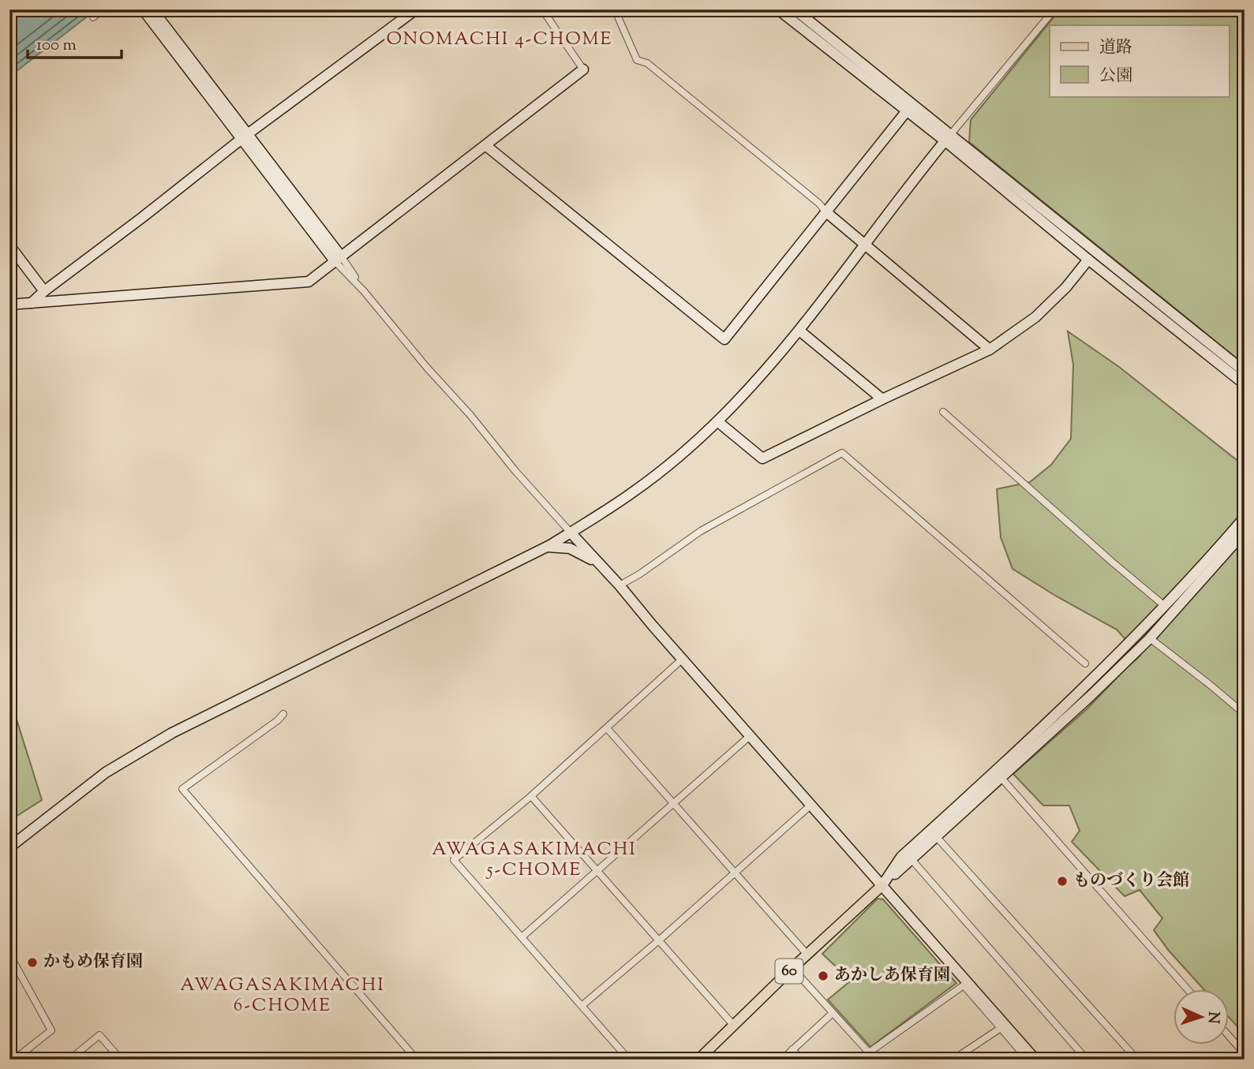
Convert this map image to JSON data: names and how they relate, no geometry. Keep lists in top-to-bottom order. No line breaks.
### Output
{"streets":{"main road":["60"]},"districts":["ONOMACHI 4-CHOME","AWAGASAKIMACHI 5-CHOME","AWAGASAKIMACHI 6-CHOME"],"places":["ものづくり会館","かもめ保育園","あかしあ保育園"],"legend":["道路","公園"],"scale_bar":"100 m","north":"right"}
